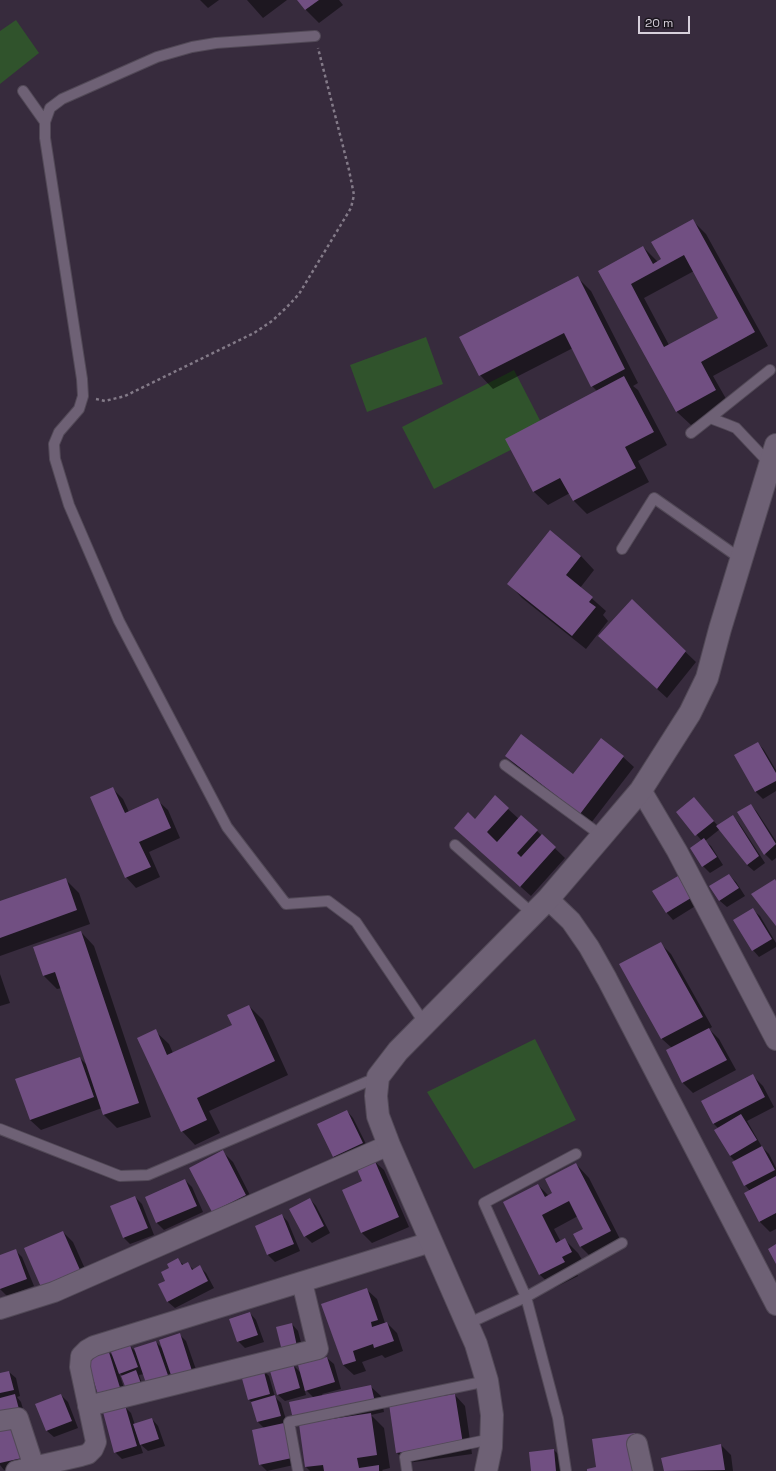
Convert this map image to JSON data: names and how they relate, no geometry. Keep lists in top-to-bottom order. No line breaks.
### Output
{"scale_bar":"20 m"}
